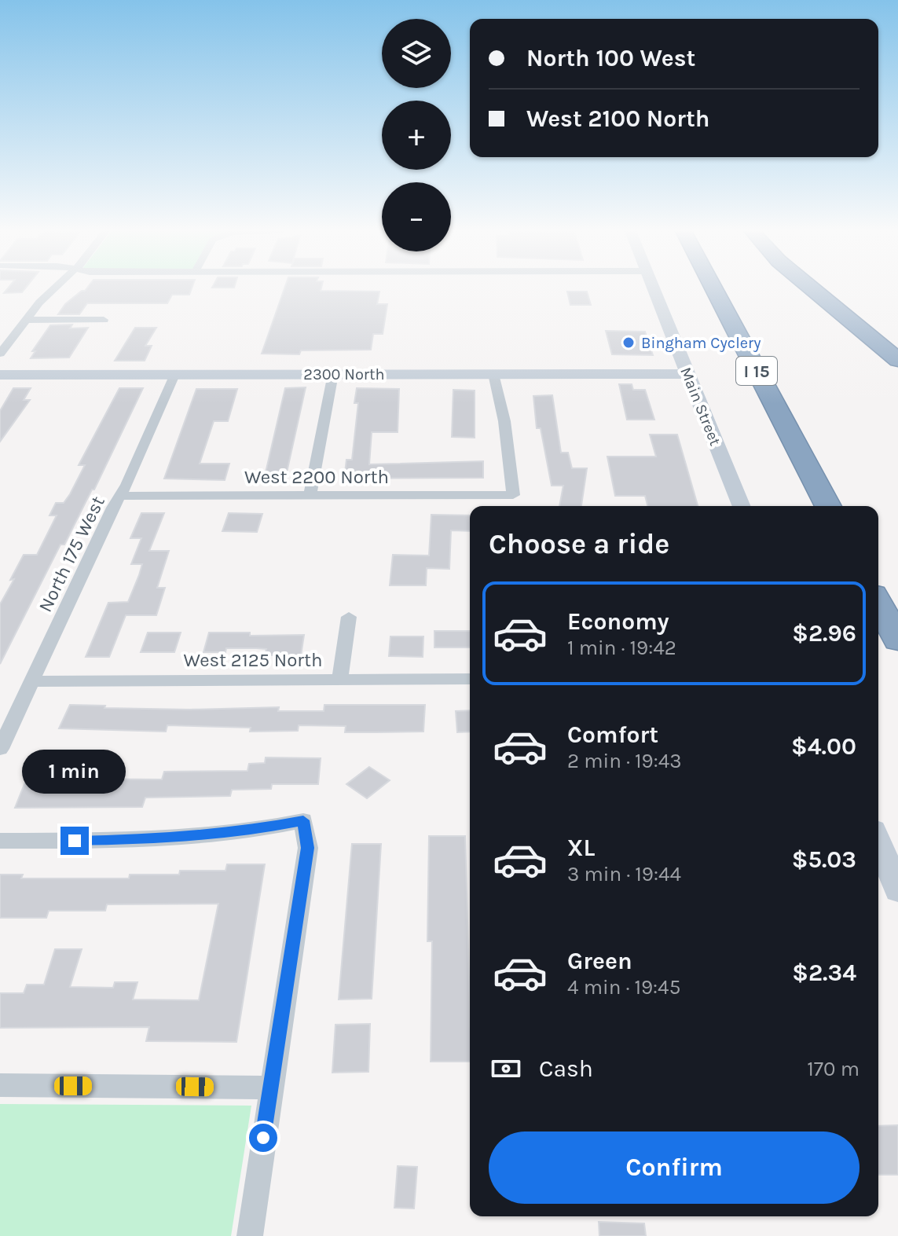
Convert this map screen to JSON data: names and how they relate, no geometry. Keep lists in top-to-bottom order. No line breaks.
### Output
{"streets":{"highway":["I 15"],"main road":["2300 North","Main Street"],"street":["West 2200 North","North 175 West","West 2125 North"]},"crossings":[["2300 North","Main Street"],["2300 North","West 2200 North"],["2300 North","North 175 West"],["West 2200 North","North 175 West"],["North 175 West","West 2125 North"]],"places":["Bingham Cyclery"],"page":{"map_buttons":["+","−"],"banner":["North 100 West","West 2100 North"],"heading":"Choose a ride","list":[{"name":"Economy","note":"1 min · 19:42","value":"$2.96"},{"name":"Comfort","note":"2 min · 19:43","value":"$4.00"},{"name":"XL","note":"3 min · 19:44","value":"$5.03"},{"name":"Green","note":"4 min · 19:45","value":"$2.34"}],"bubble":"1 min","pay":["Cash","170 m"],"buttons":"Confirm"}}
